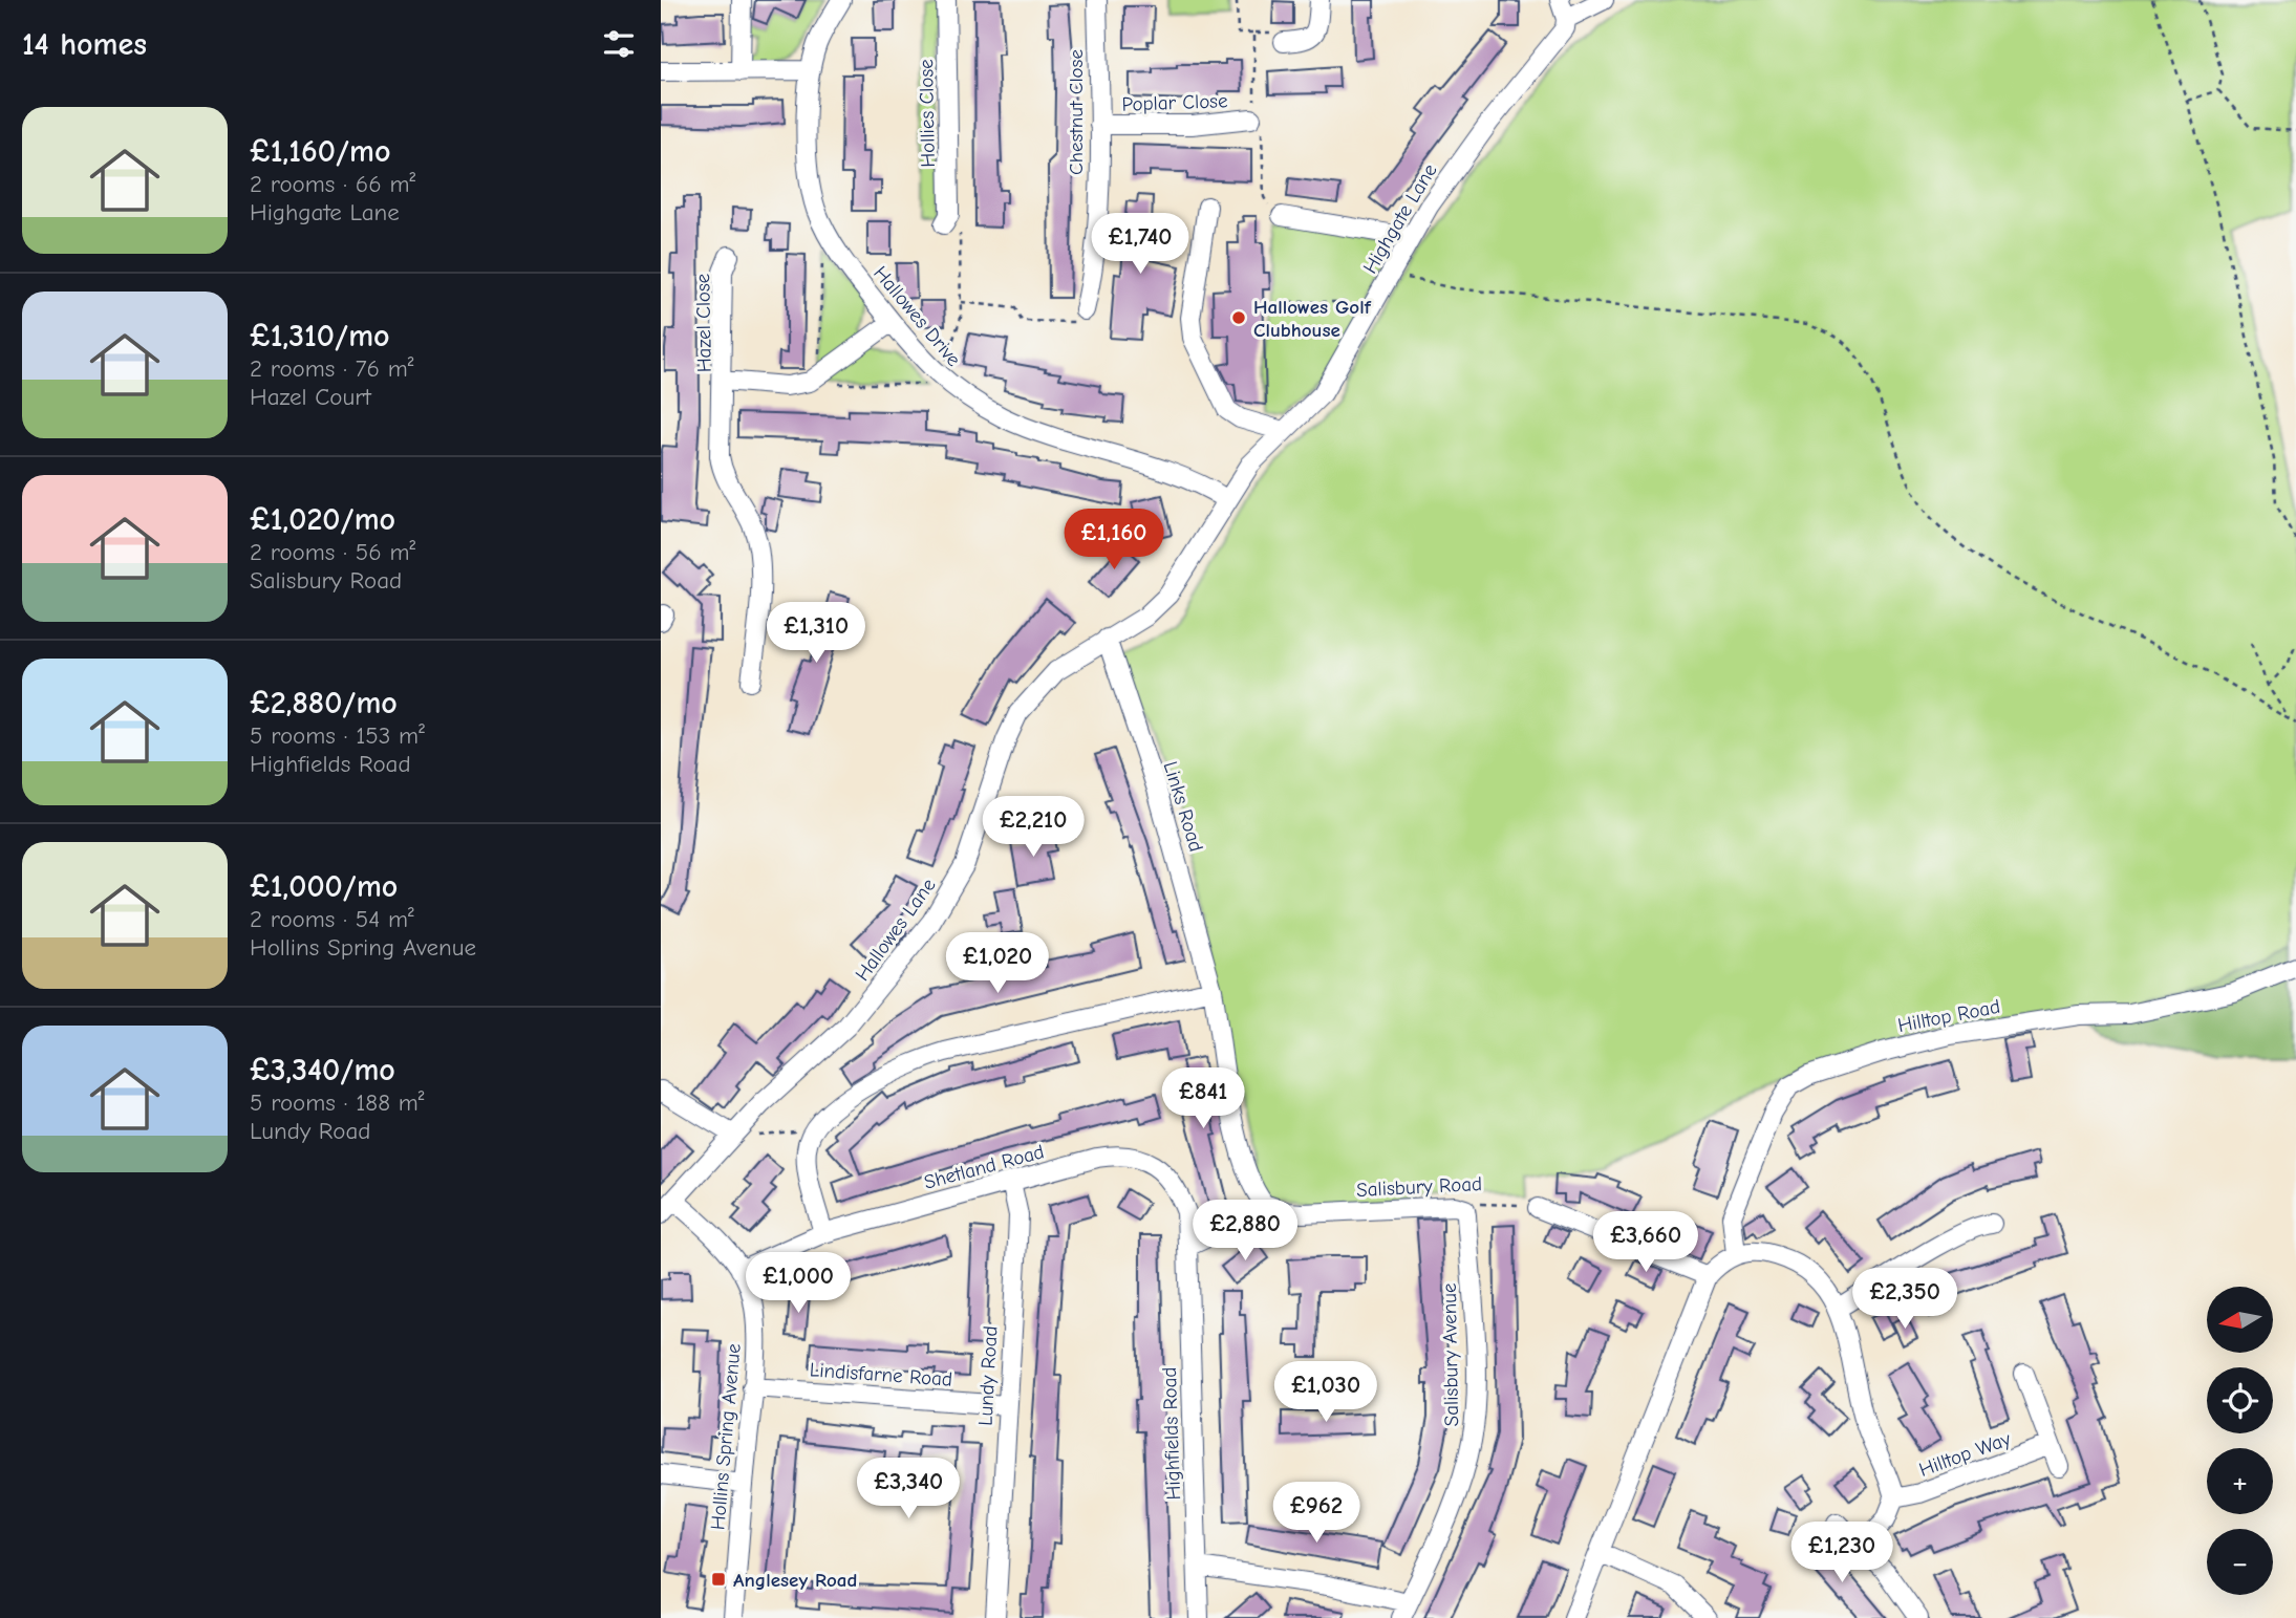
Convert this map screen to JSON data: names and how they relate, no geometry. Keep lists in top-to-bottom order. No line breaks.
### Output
{"streets":{"street":["Poplar Close","Chestnut Close","Hollies Close","Highgate Lane","Hallowes Drive","Hazel Close","Links Road","Hallowes Lane","Hilltop Road","Shetland Road","Salisbury Road","Salisbury Avenue","Lindisfarne Road","Lundy Road","Highfields Road","Hollins Spring Avenue","Hilltop Way"]},"crossings":[["Poplar Close","Chestnut Close"],["Highgate Lane","Hallowes Drive"],["Highgate Lane","Links Road"],["Highgate Lane","Hallowes Lane"],["Hallowes Drive","Hazel Close"],["Links Road","Hallowes Lane"],["Hallowes Lane","Hollins Spring Avenue"],["Shetland Road","Lundy Road"],["Shetland Road","Highfields Road"],["Shetland Road","Hollins Spring Avenue"],["Salisbury Road","Salisbury Avenue"],["Lindisfarne Road","Lundy Road"],["Lindisfarne Road","Hollins Spring Avenue"]],"places":{"other":["Hallowes Golf Clubhouse"],"transit":["Anglesey Road"]},"north":"left","page":{"heading":"14 homes","list":[{"name":"£1,160/mo","note":"2 rooms · 66 m² · Highgate Lane"},{"name":"£1,310/mo","note":"2 rooms · 76 m² · Hazel Court"},{"name":"£1,020/mo","note":"2 rooms · 56 m² · Salisbury Road"},{"name":"£2,880/mo","note":"5 rooms · 153 m² · Highfields Road"},{"name":"£1,000/mo","note":"2 rooms · 54 m² · Hollins Spring Avenue"},{"name":"£3,340/mo","note":"5 rooms · 188 m² · Lundy Road"}],"price":["£1,740","£1,160","£1,310","£2,210","£1,020","£841","£2,880","£3,660","£1,000","£2,350","£1,030","£3,340","£962","£1,230"],"map_buttons":["+","−"]}}
